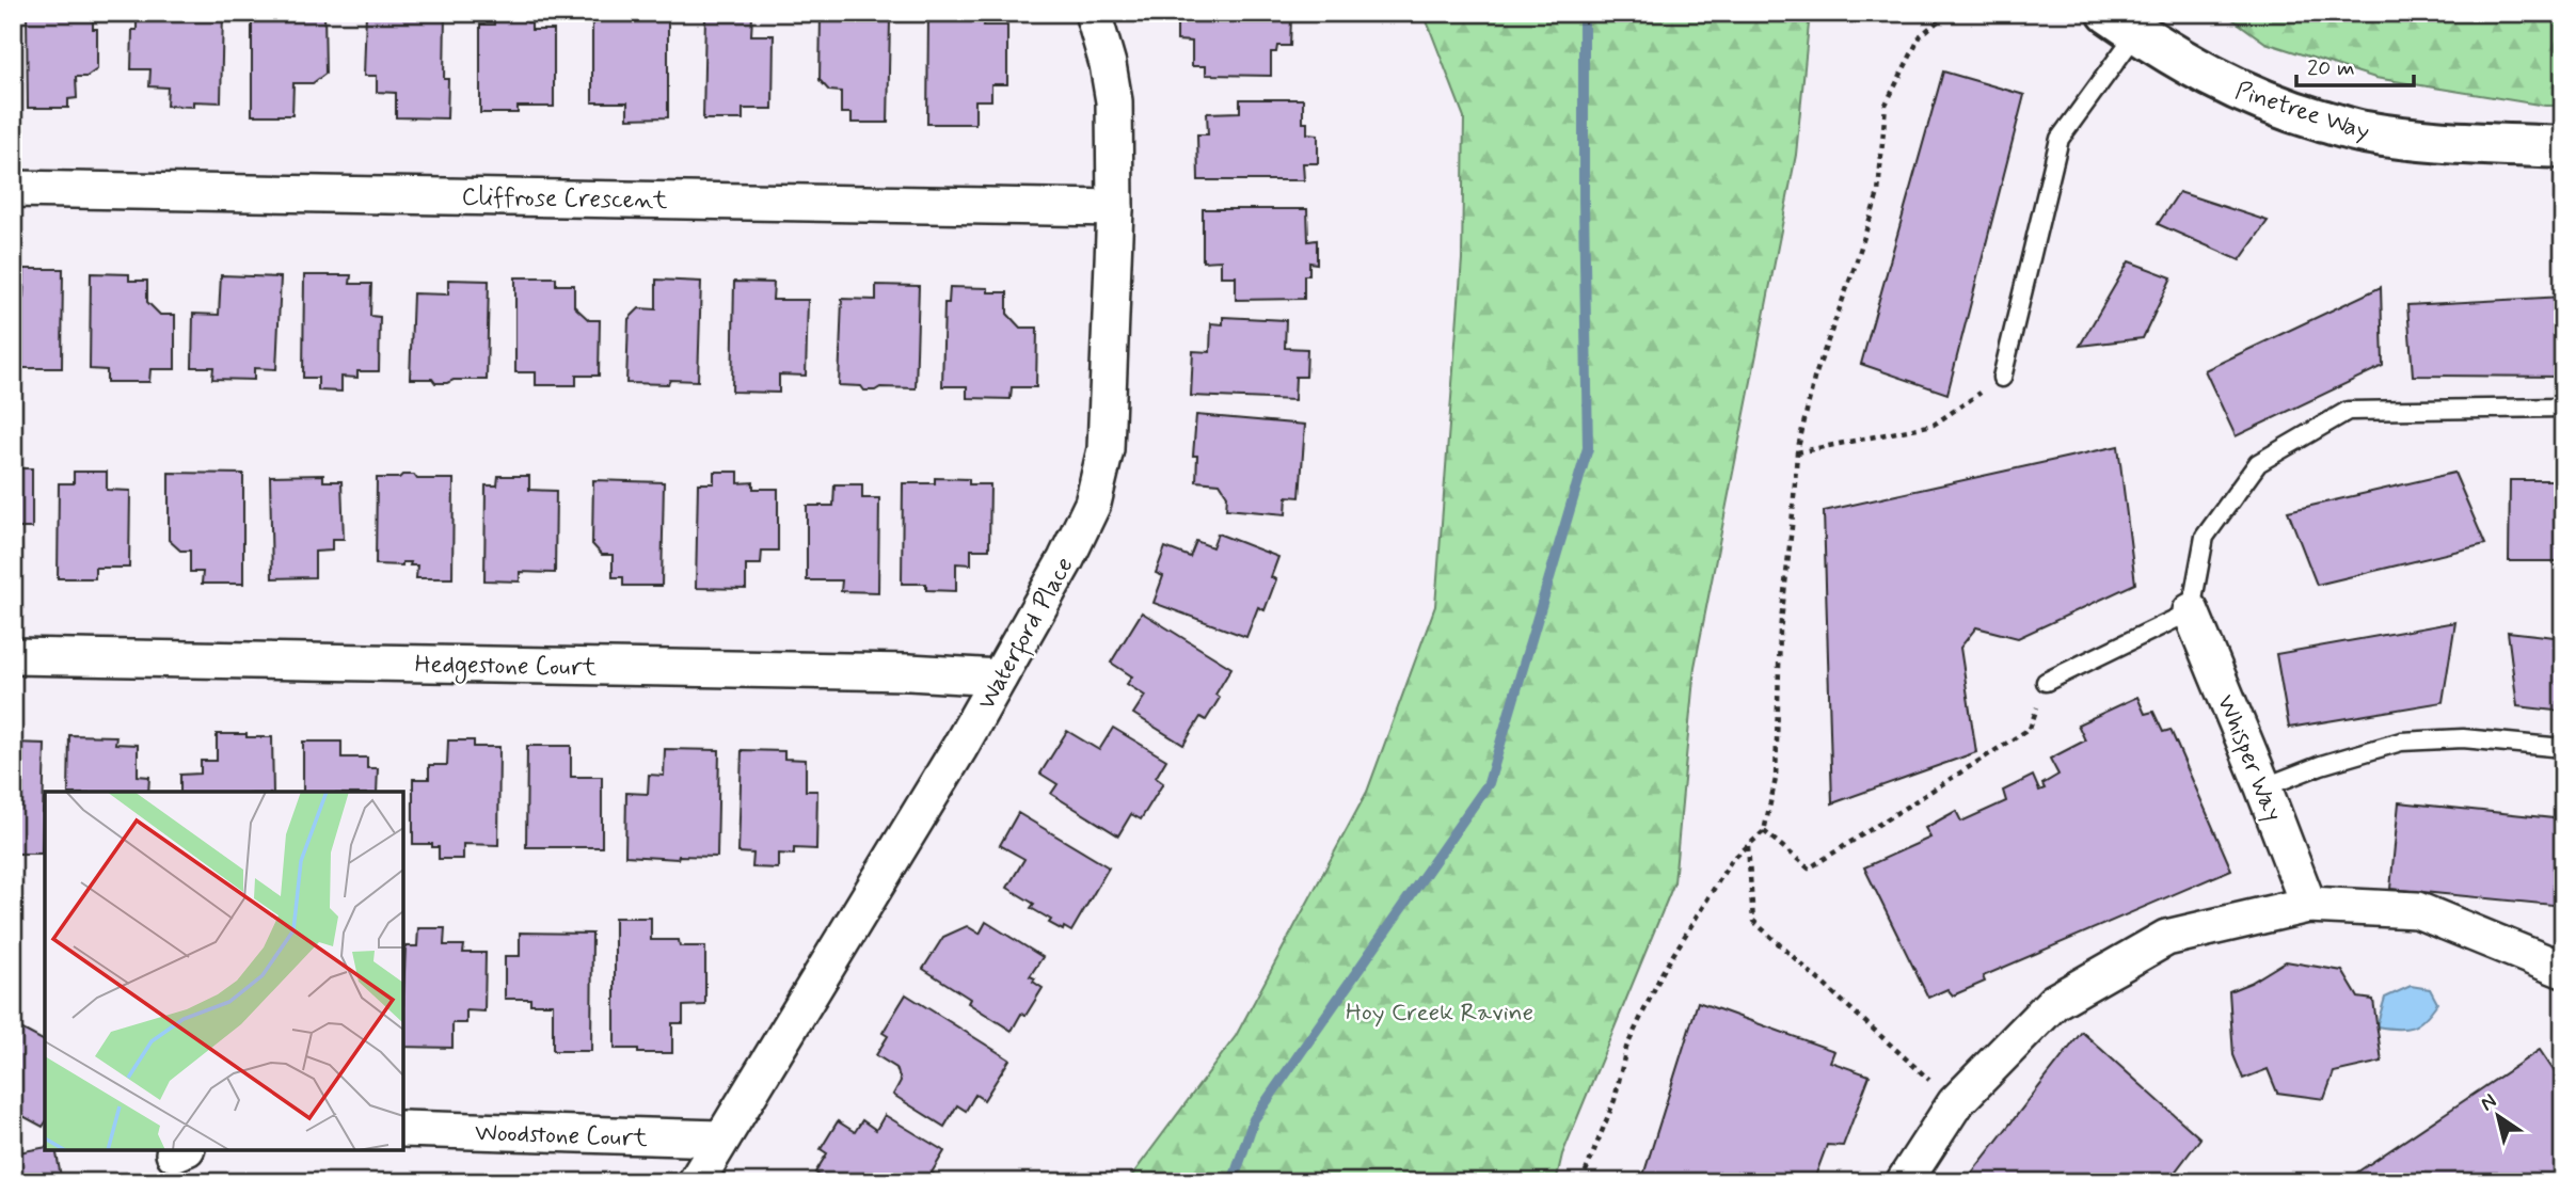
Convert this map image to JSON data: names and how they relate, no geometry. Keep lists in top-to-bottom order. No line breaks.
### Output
{"streets":{"main road":["Pinetree Way"],"street":["Cliffrose Crescent","Waterford Place","Hedgestone Court","Whisper Way","Woodstone Court"]},"crossings":[["Cliffrose Crescent","Waterford Place"],["Waterford Place","Hedgestone Court"],["Waterford Place","Woodstone Court"]],"parks":["Hoy Creek Ravine"],"scale_bar":"20 m","north":"top left"}
